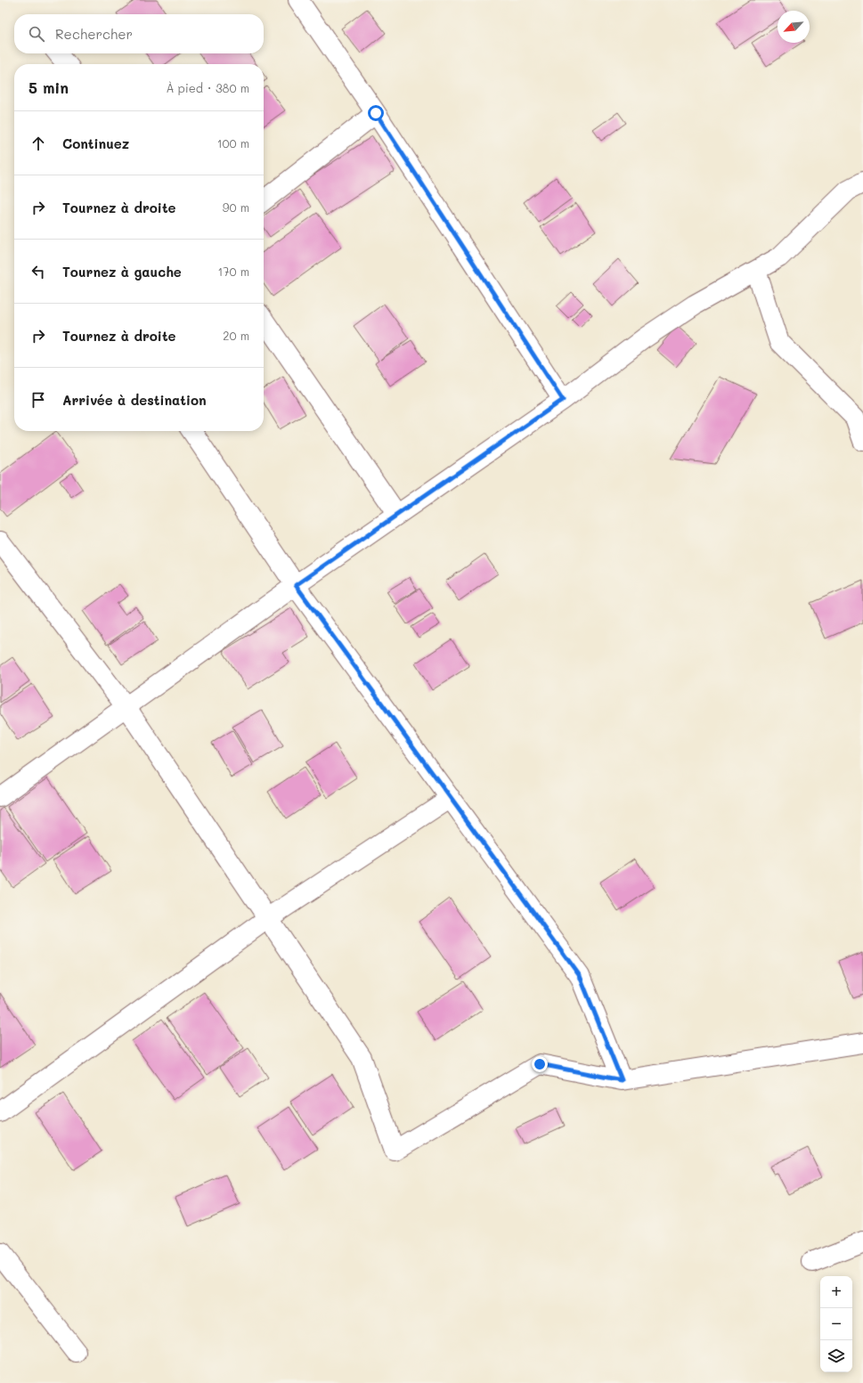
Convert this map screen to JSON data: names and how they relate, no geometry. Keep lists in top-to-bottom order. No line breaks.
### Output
{"north":"bottom left","page":{"search":"Rechercher","heading":["5 min","À pied · 380 m"],"list":[["Continuez","100 m"],["Tournez à droite","90 m"],["Tournez à gauche","170 m"],["Tournez à droite","20 m"],"Arrivée à destination"],"map_buttons":["+","−"]}}
